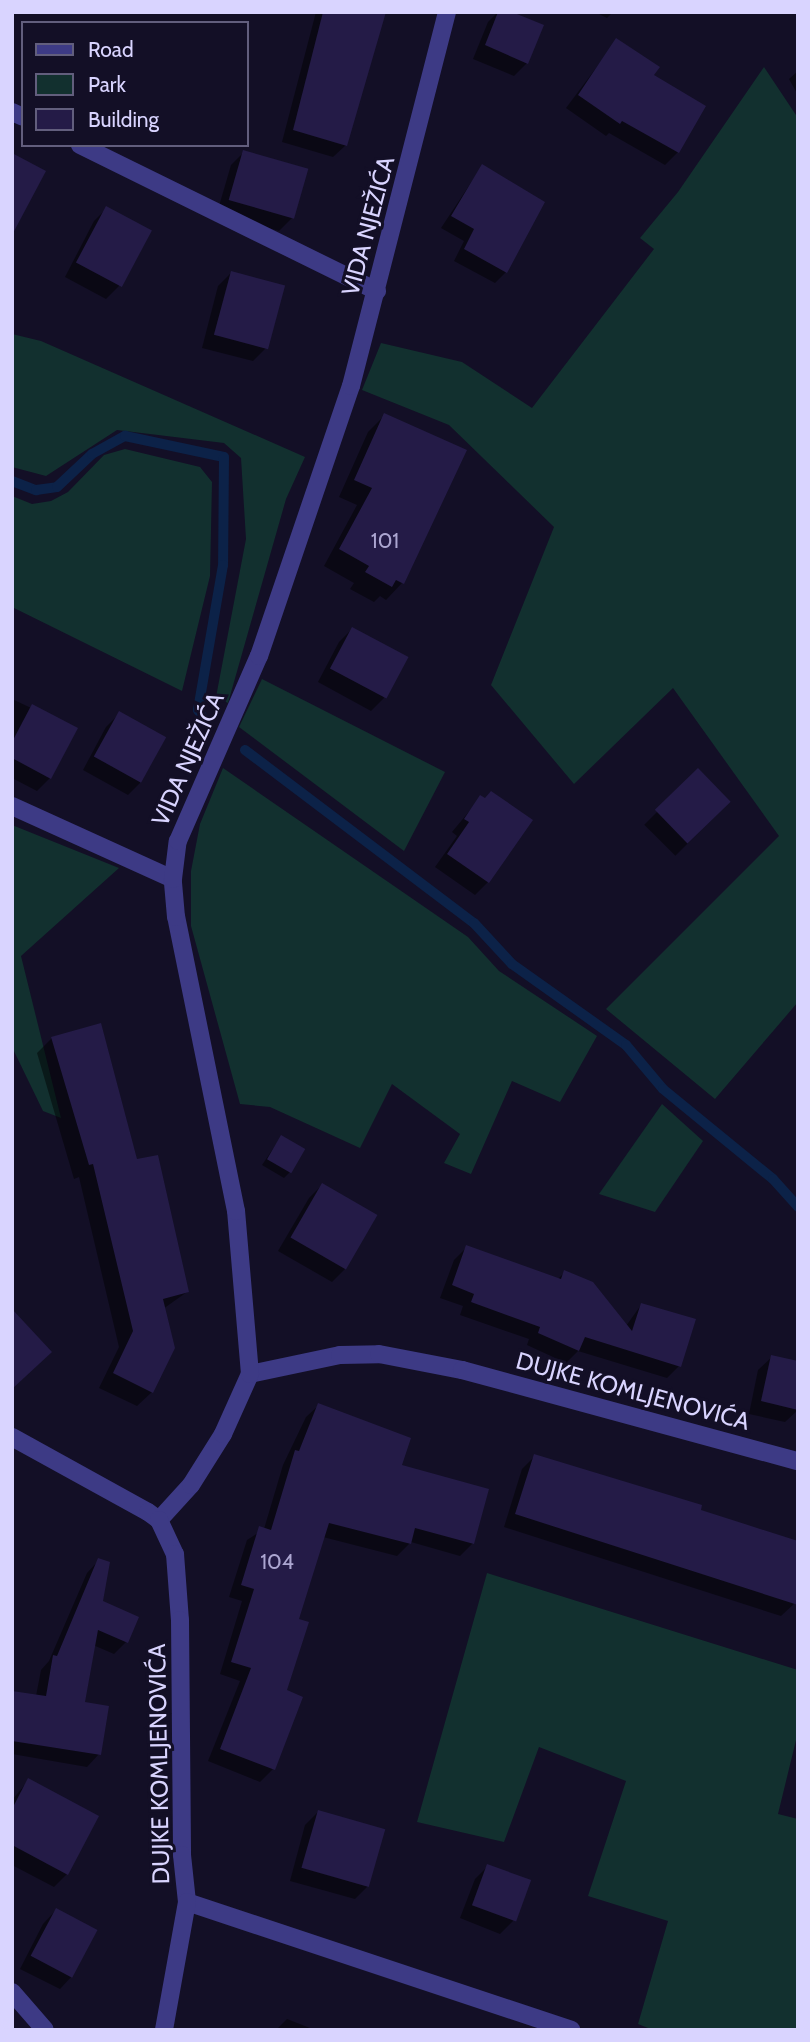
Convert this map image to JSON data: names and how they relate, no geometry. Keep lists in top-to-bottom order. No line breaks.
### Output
{"streets":{"street":["VIDA NJEŽIĆA","DUJKE KOMLJENOVIĆA"]},"crossings":[["VIDA NJEŽIĆA","DUJKE KOMLJENOVIĆA"]],"house_numbers":["101","104"],"legend":["Road","Park","Building"]}
